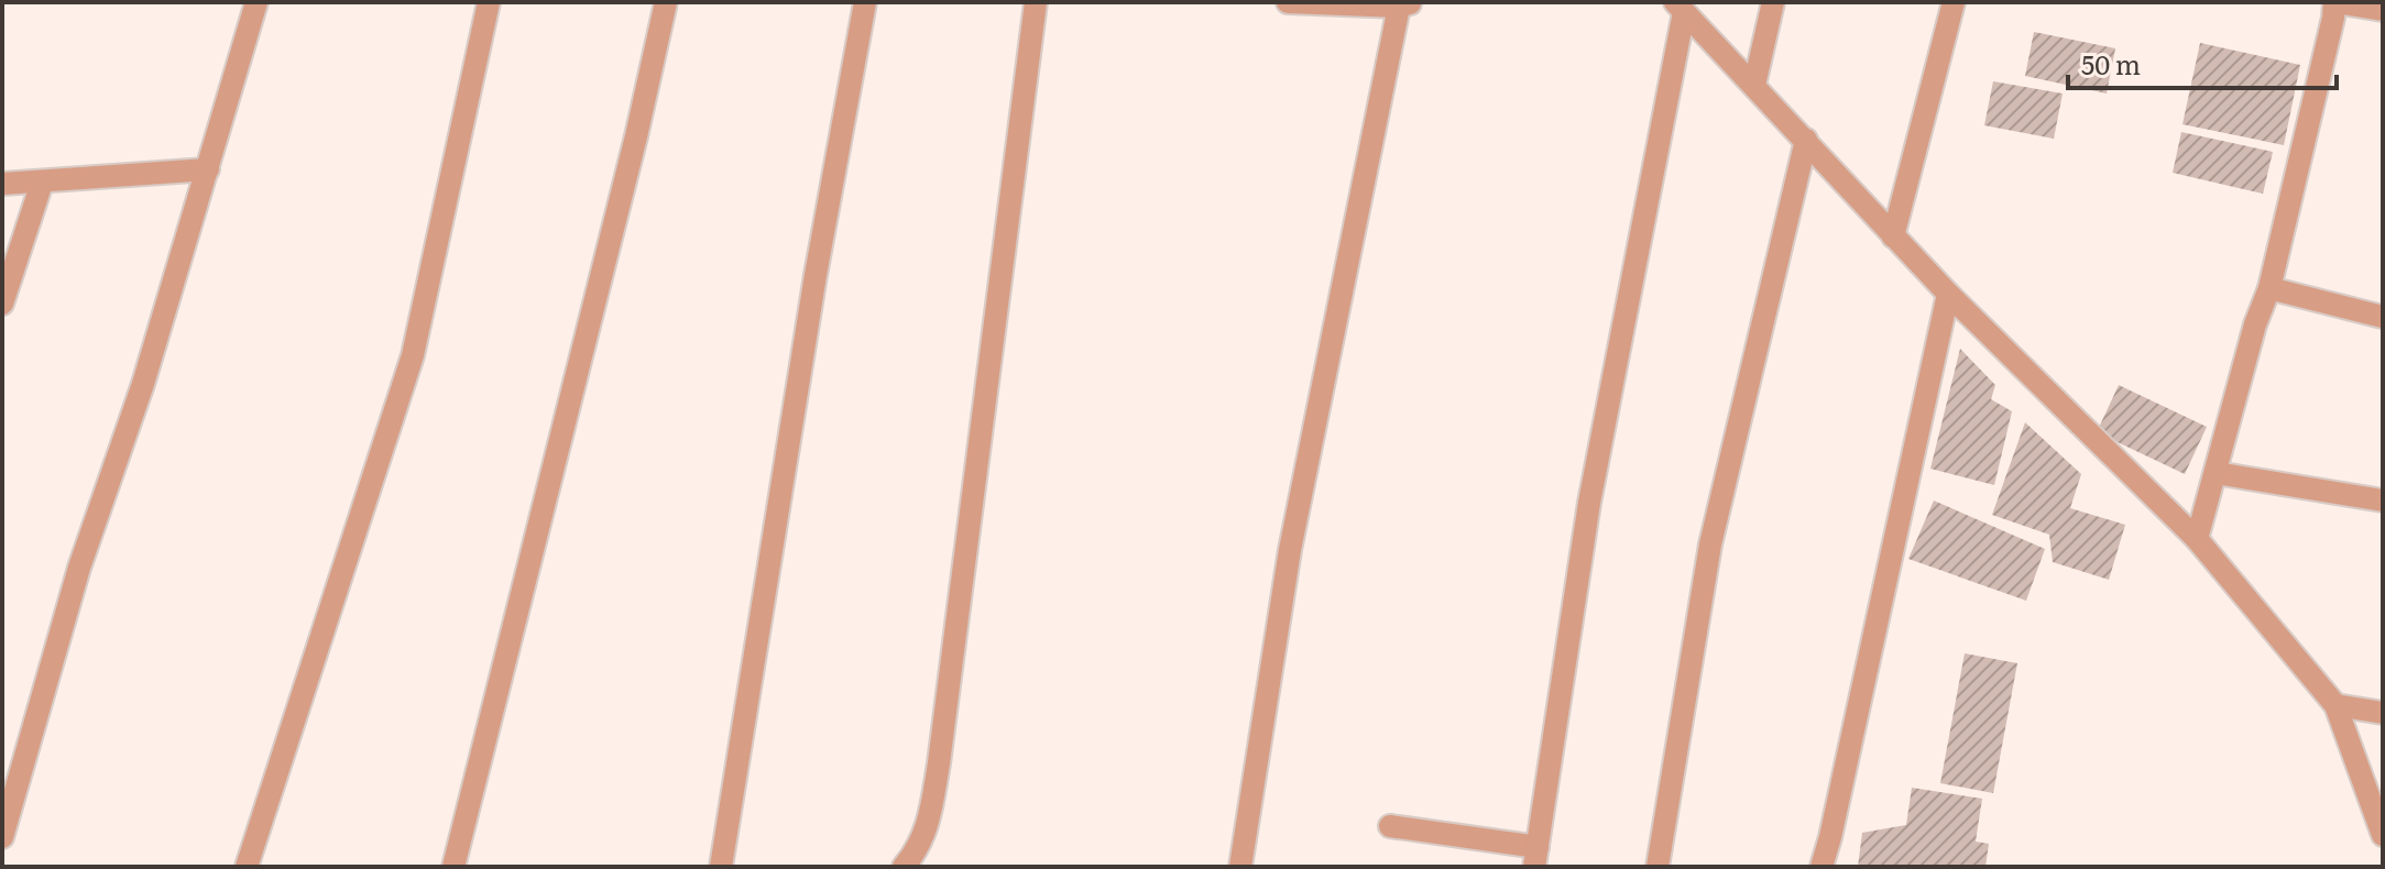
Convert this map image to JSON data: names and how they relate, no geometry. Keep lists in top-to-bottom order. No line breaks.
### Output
{"scale_bar":"50 m"}
